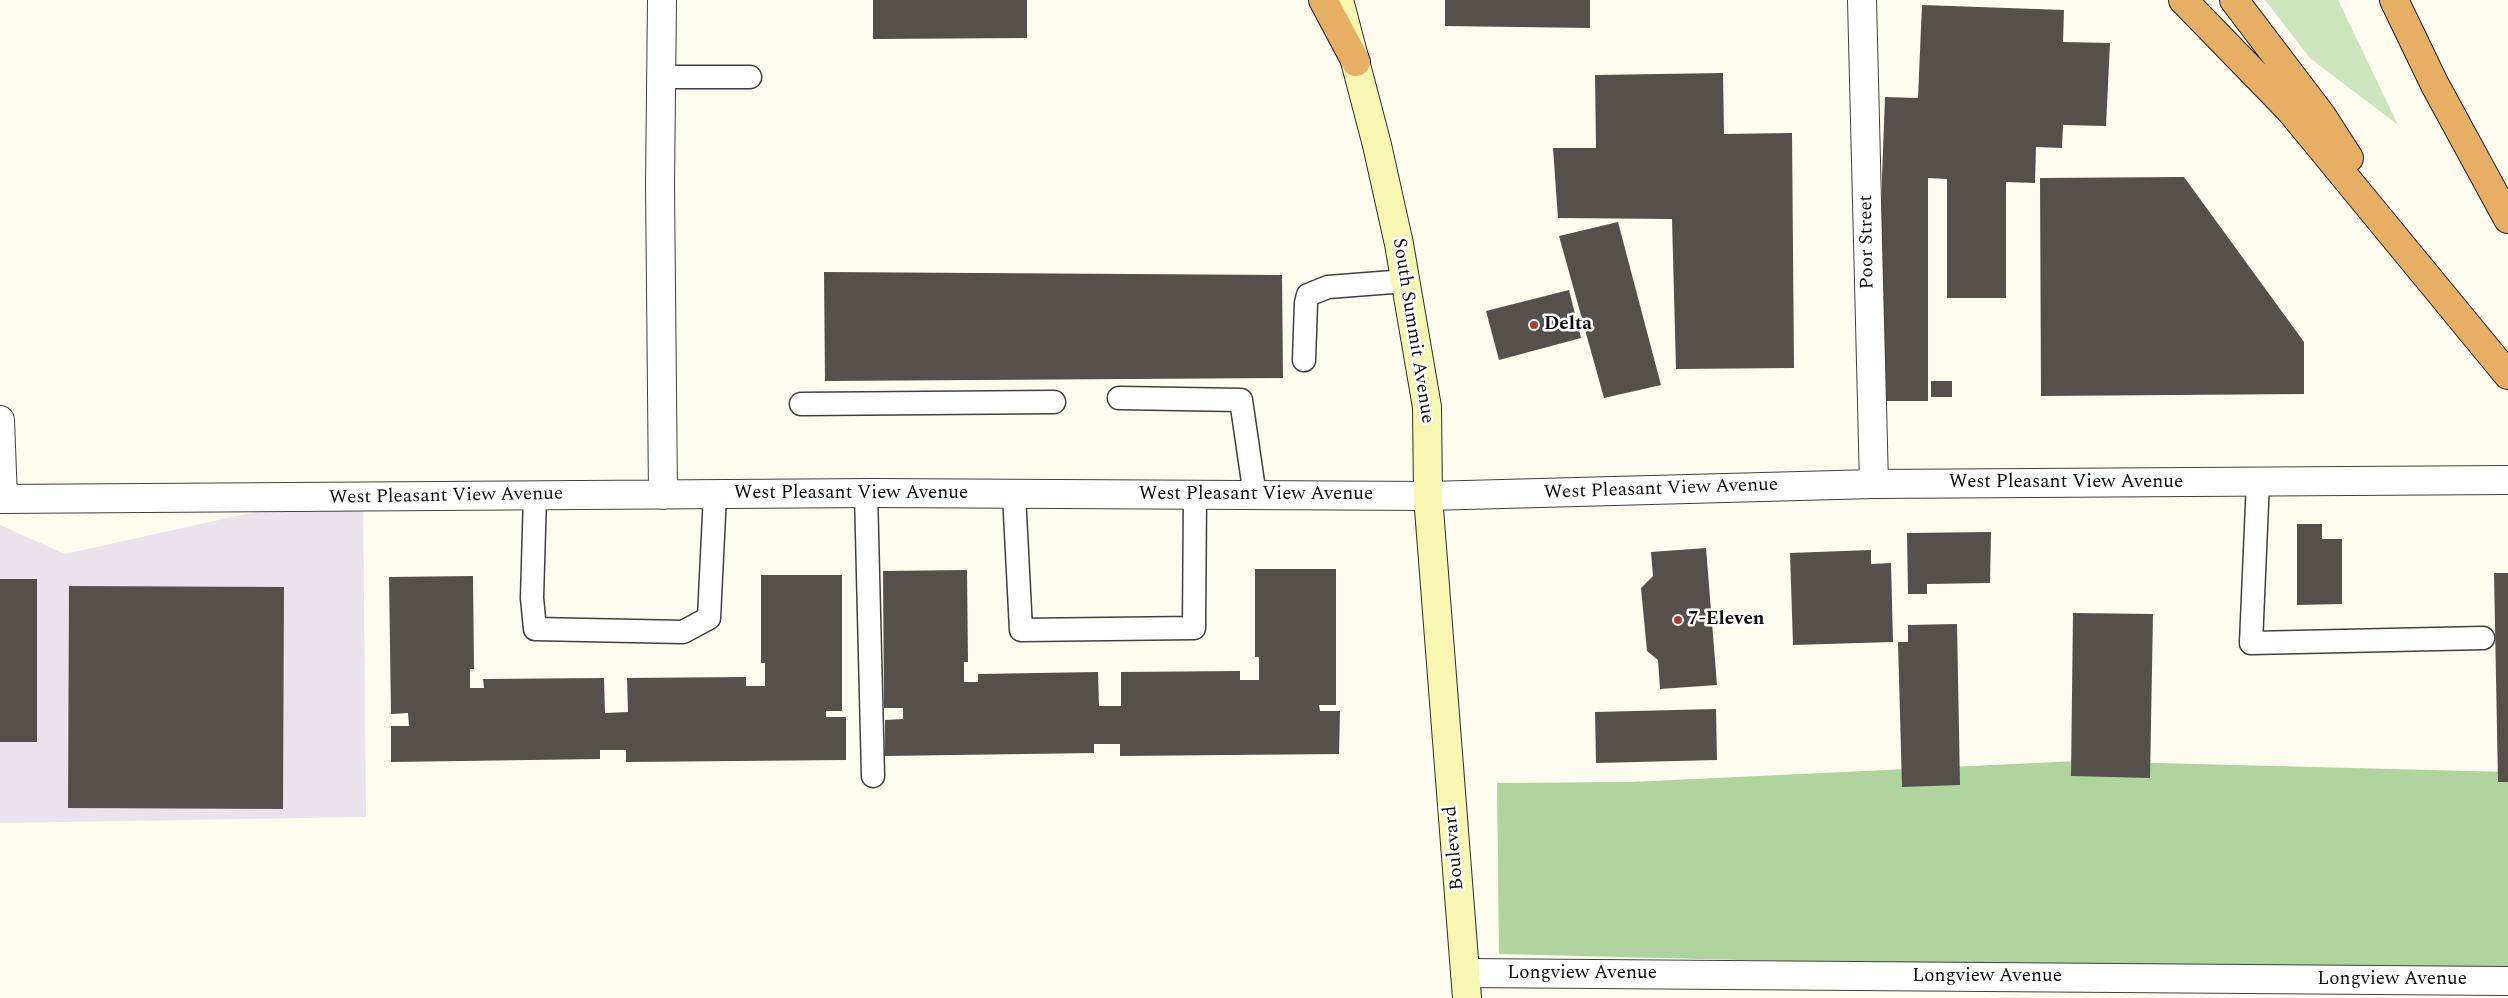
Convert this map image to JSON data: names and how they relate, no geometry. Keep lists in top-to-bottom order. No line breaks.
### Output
{"streets":{"street":["Poor Street","South Summit Avenue","West Pleasant View Avenue","Boulevard","Longview Avenue"]},"crossings":[["Poor Street","West Pleasant View Avenue"],["South Summit Avenue","West Pleasant View Avenue"],["South Summit Avenue","Boulevard"],["Boulevard","Longview Avenue"]],"places":["Delta","7-Eleven"]}
